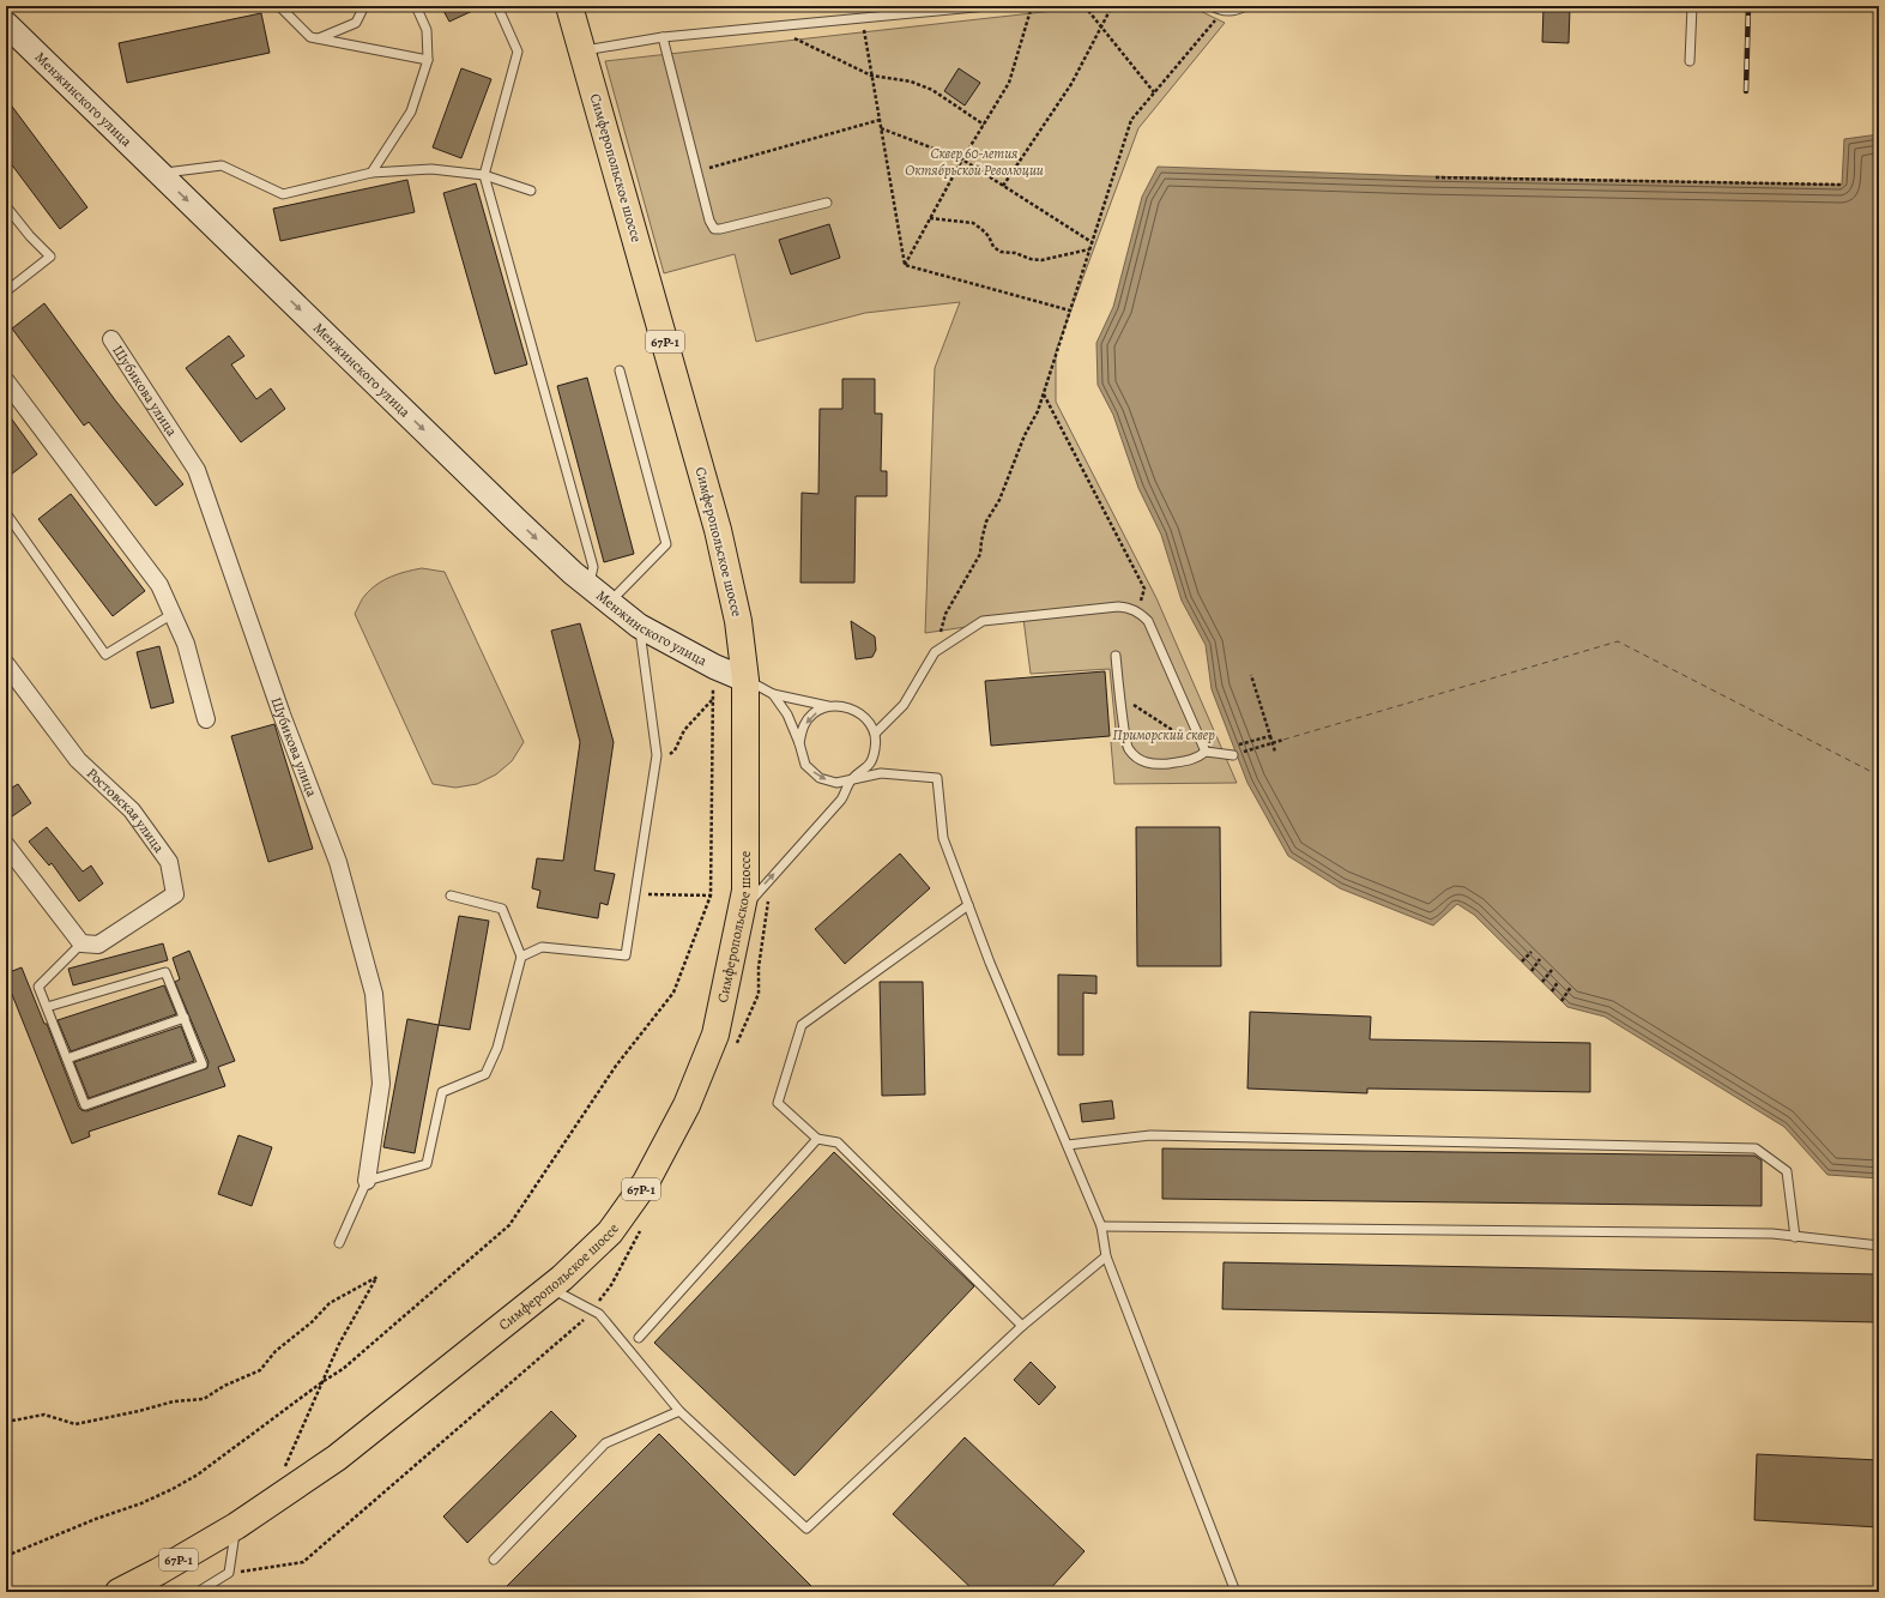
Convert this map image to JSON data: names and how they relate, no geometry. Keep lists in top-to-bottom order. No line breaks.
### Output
{"streets":{"main road":["Симферопольское шоссе","67Р-1"],"street":["Менжинского улица","Шубикова улица","Ростовская улица"]},"crossings":[["Менжинского улица","Симферопольское шоссе"]],"one_way":["Менжинского улица"],"parks":["Сквер 60-летия Октябрьской Революции","Приморский сквер"]}
